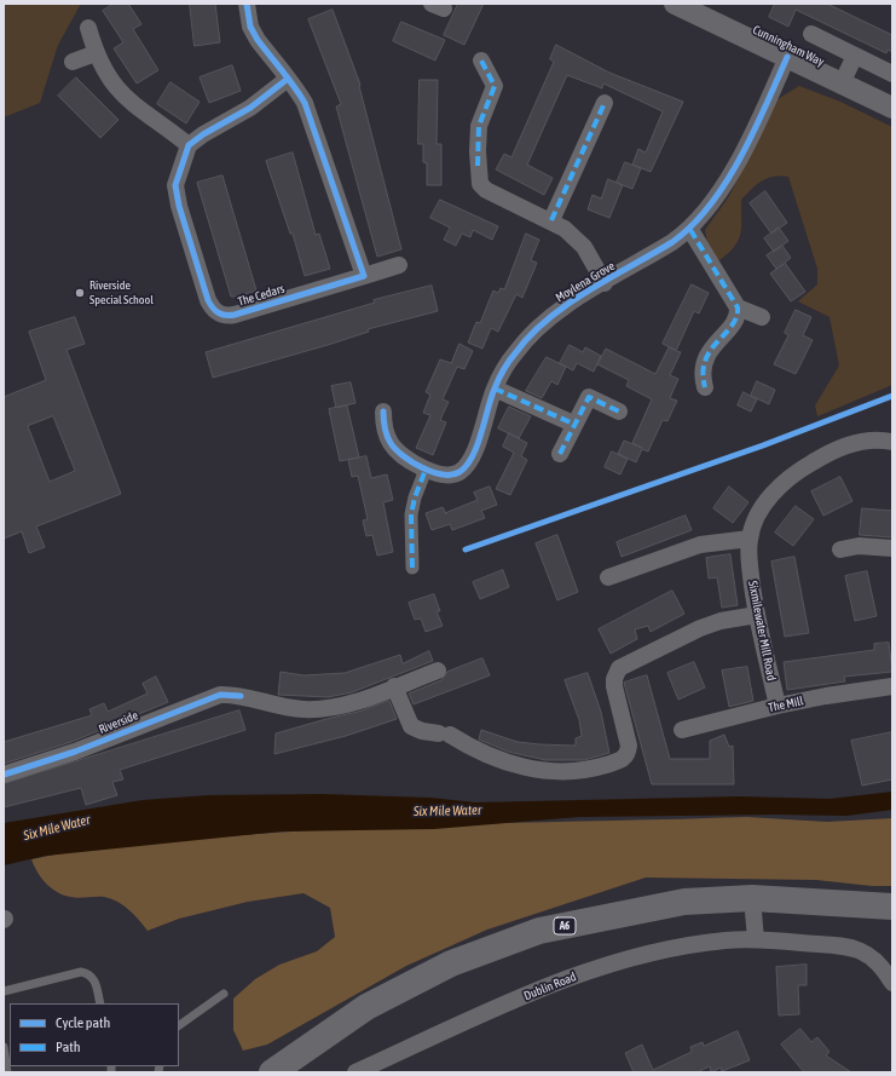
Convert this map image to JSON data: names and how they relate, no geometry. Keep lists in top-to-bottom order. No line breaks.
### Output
{"streets":{"highway":["A6"],"street":["Cunningham Way","Moylena Grove","The Cedars","Sixmilewater Mill Road","The Mill","Riverside","Dublin Road"]},"crossings":[["Cunningham Way","Moylena Grove"],["Sixmilewater Mill Road","The Mill"]],"water":["Six Mile Water"],"places":["Riverside Special School"],"legend":["Cycle path","Path"]}
